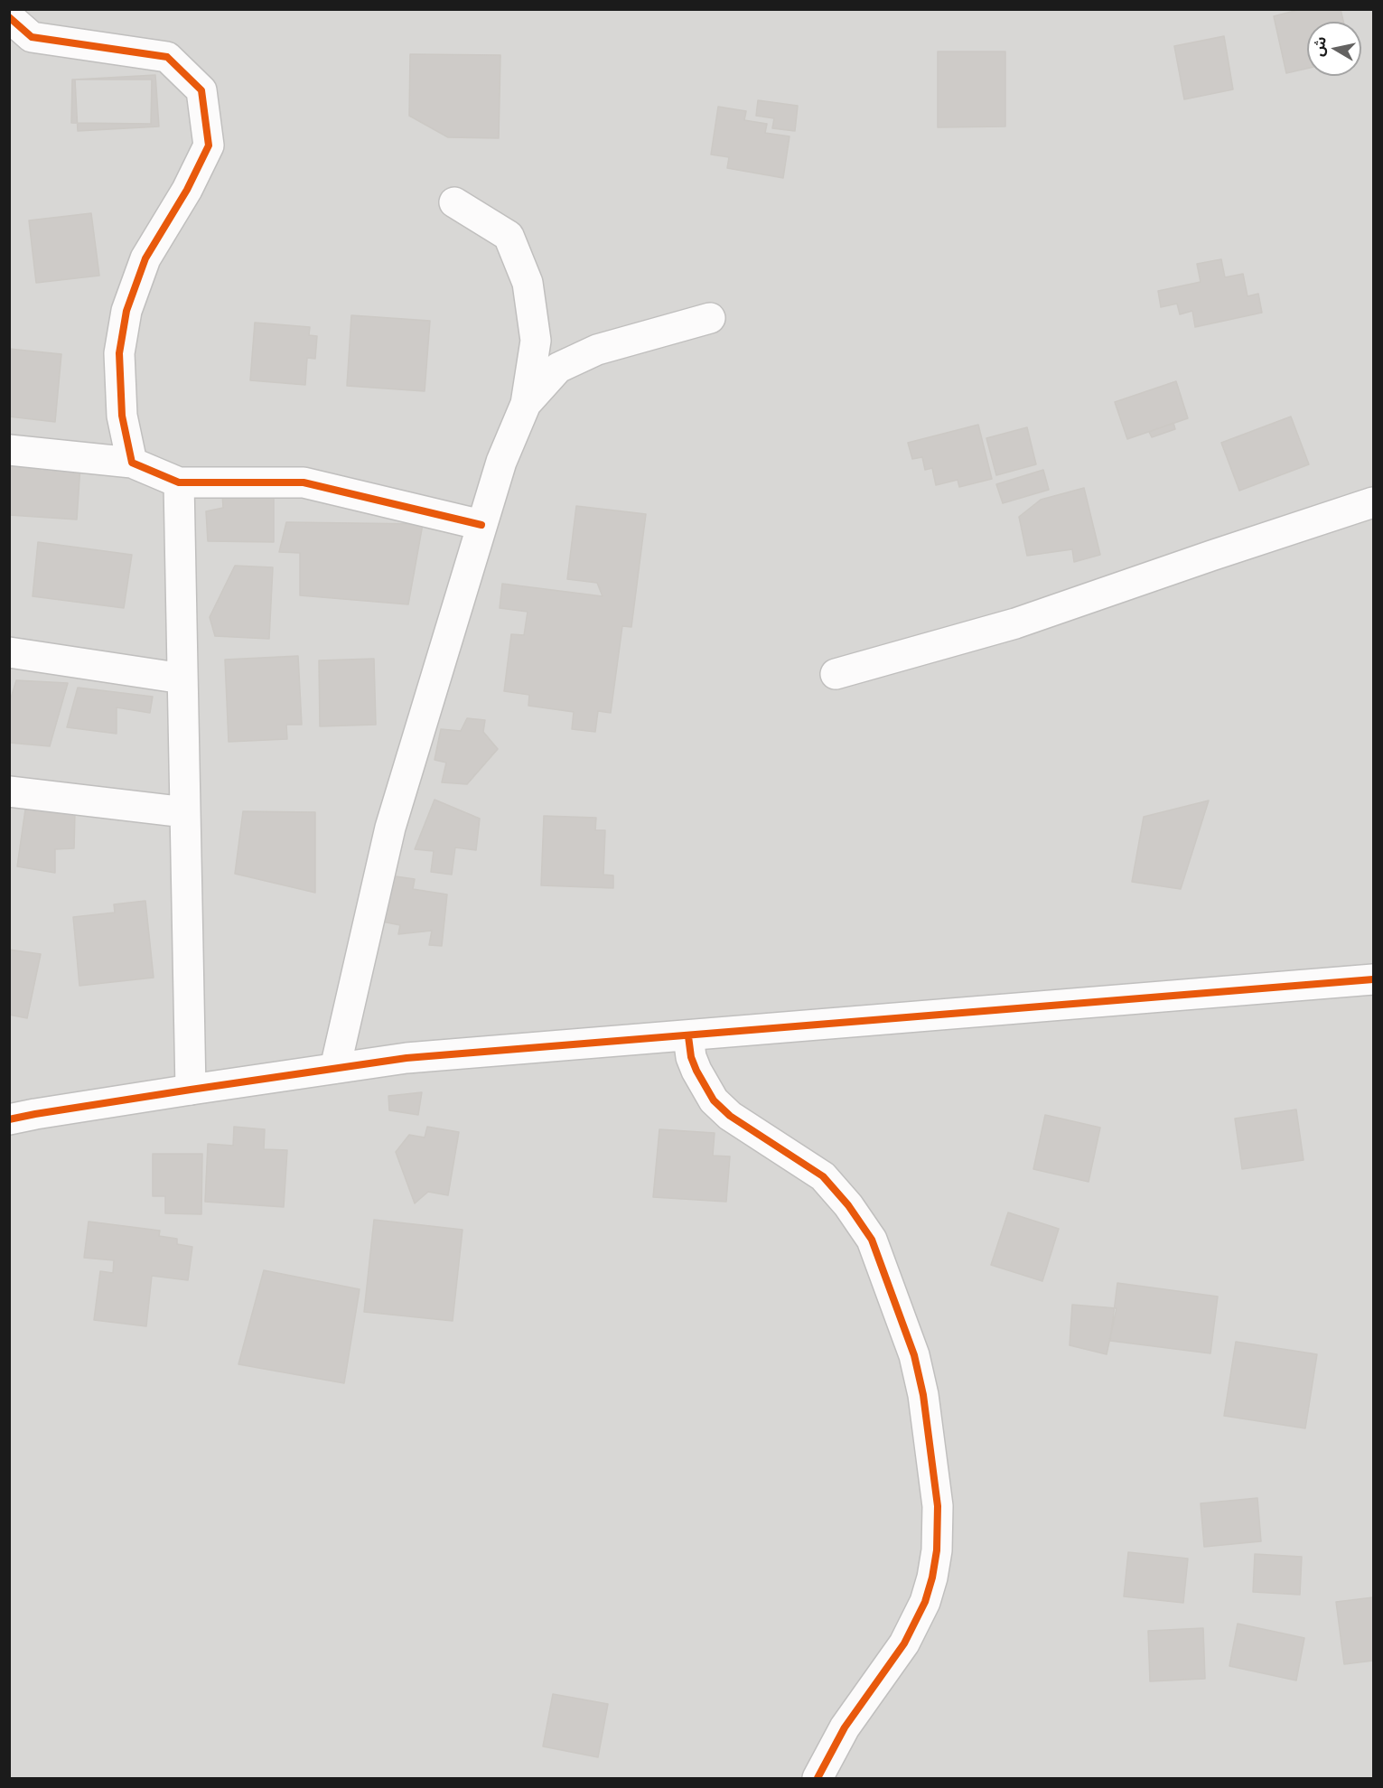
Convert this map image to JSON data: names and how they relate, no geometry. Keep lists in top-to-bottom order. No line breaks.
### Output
{"north":"left"}
